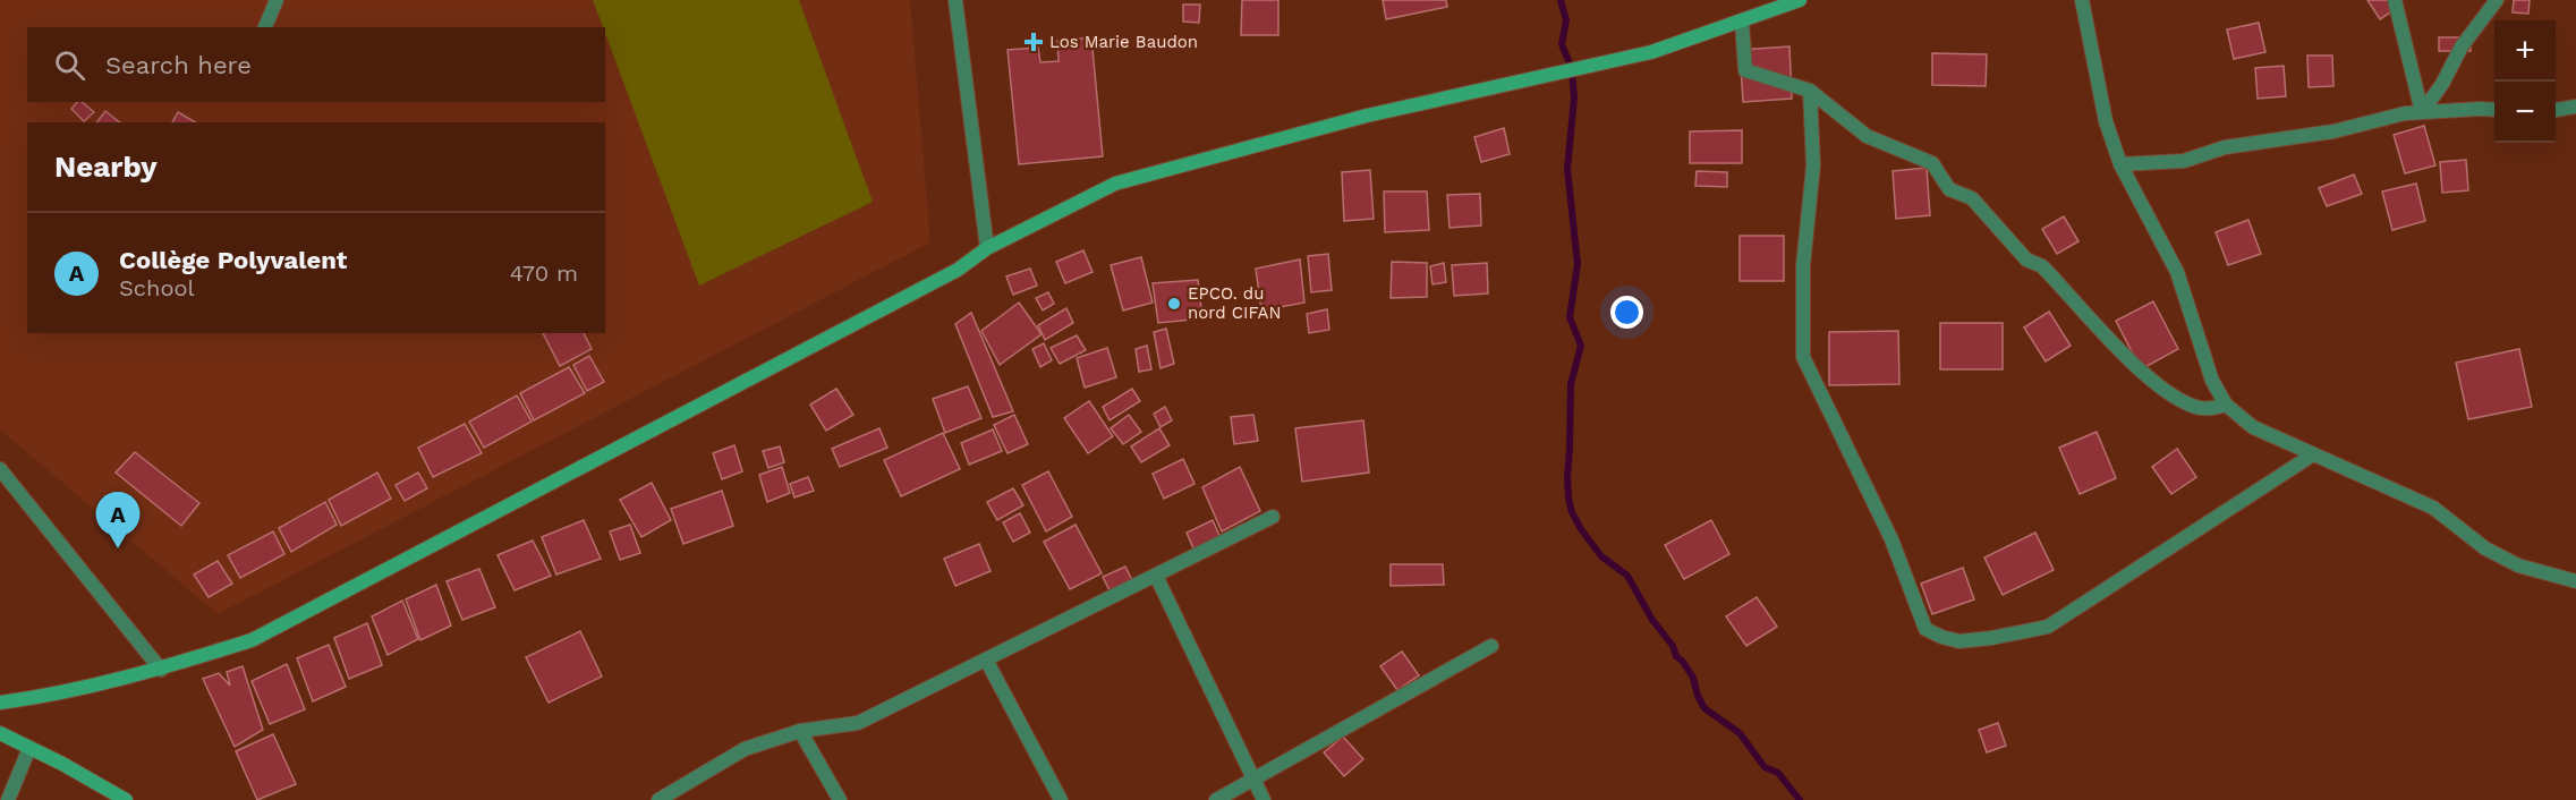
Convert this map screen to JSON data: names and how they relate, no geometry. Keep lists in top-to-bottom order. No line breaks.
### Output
{"places":{"health":["Los Marie Baudon"],"other":["EPCO. du nord CIFAN"]},"page":{"map_buttons":["+","−"],"search":"Search here","heading":"Nearby","list":[{"mark":"A","name":"Collège Polyvalent","note":"School","value":"470 m"}],"pins":"A"}}
